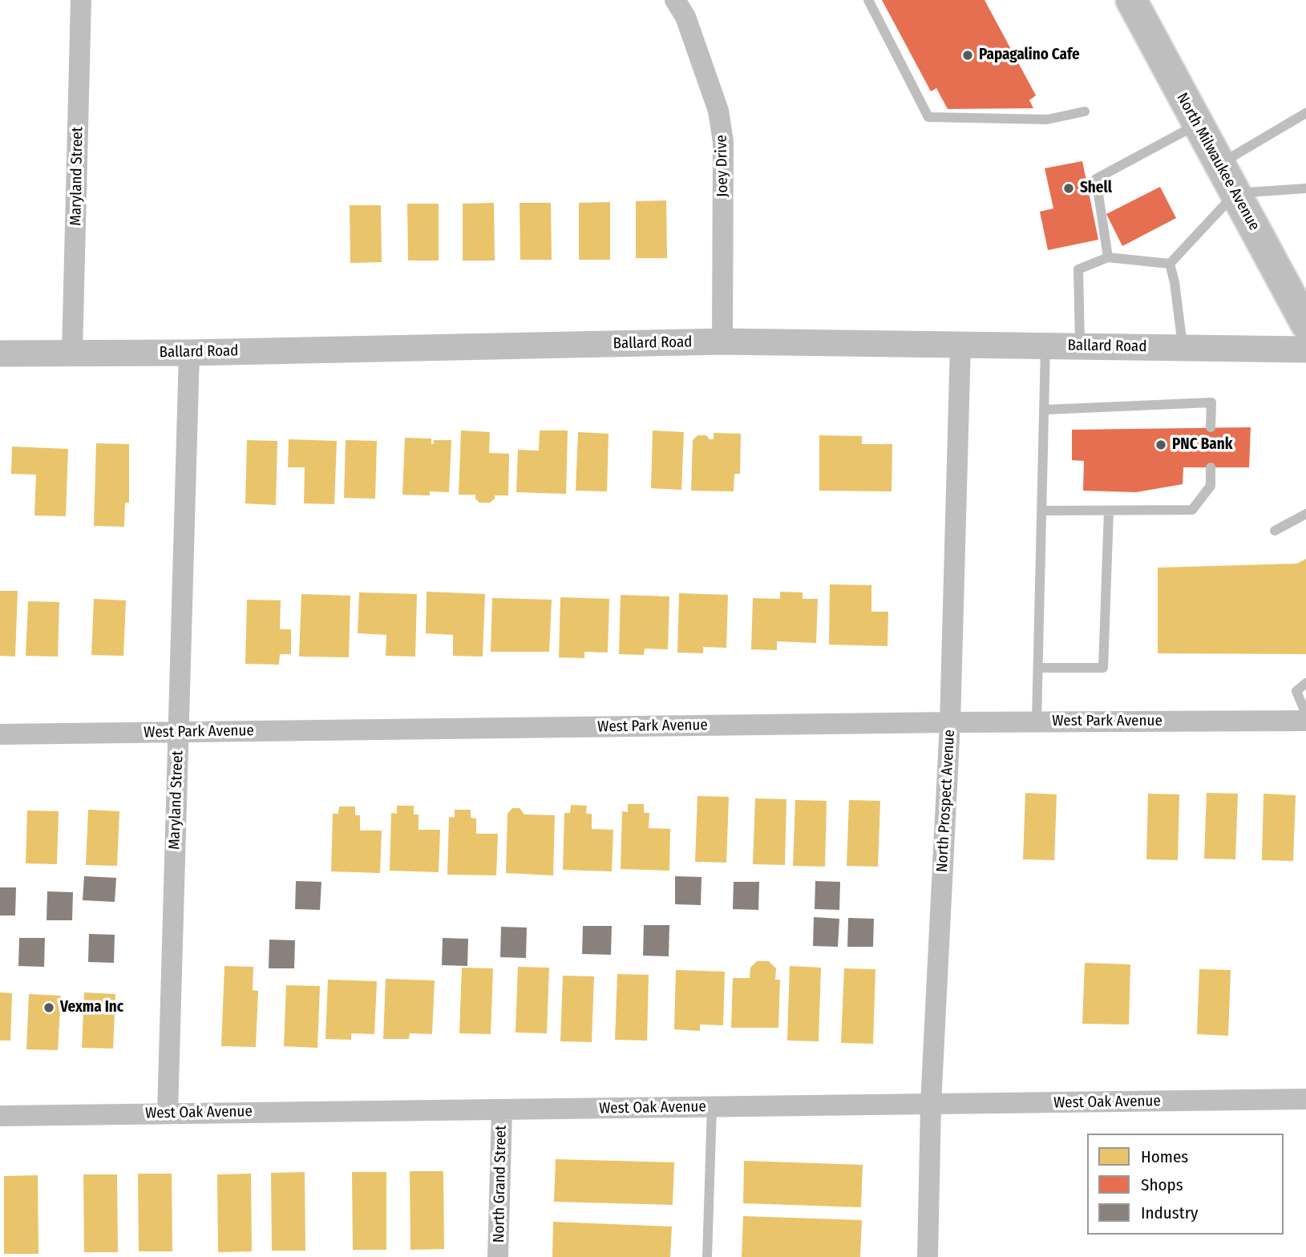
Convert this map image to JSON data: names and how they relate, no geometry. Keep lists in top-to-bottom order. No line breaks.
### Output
{"streets":{"main road":["North Milwaukee Avenue"],"street":["Joey Drive","Maryland Street","Ballard Road","West Park Avenue","North Prospect Avenue","West Oak Avenue","North Grand Street"]},"crossings":[["Joey Drive","Ballard Road"],["Maryland Street","Ballard Road"],["Maryland Street","West Park Avenue"],["Maryland Street","West Oak Avenue"],["Ballard Road","North Prospect Avenue"],["West Park Avenue","North Prospect Avenue"],["North Prospect Avenue","West Oak Avenue"],["West Oak Avenue","North Grand Street"]],"places":["Papagalino Cafe","Shell","PNC Bank","Vexma Inc"],"legend":["Homes","Shops","Industry"]}
